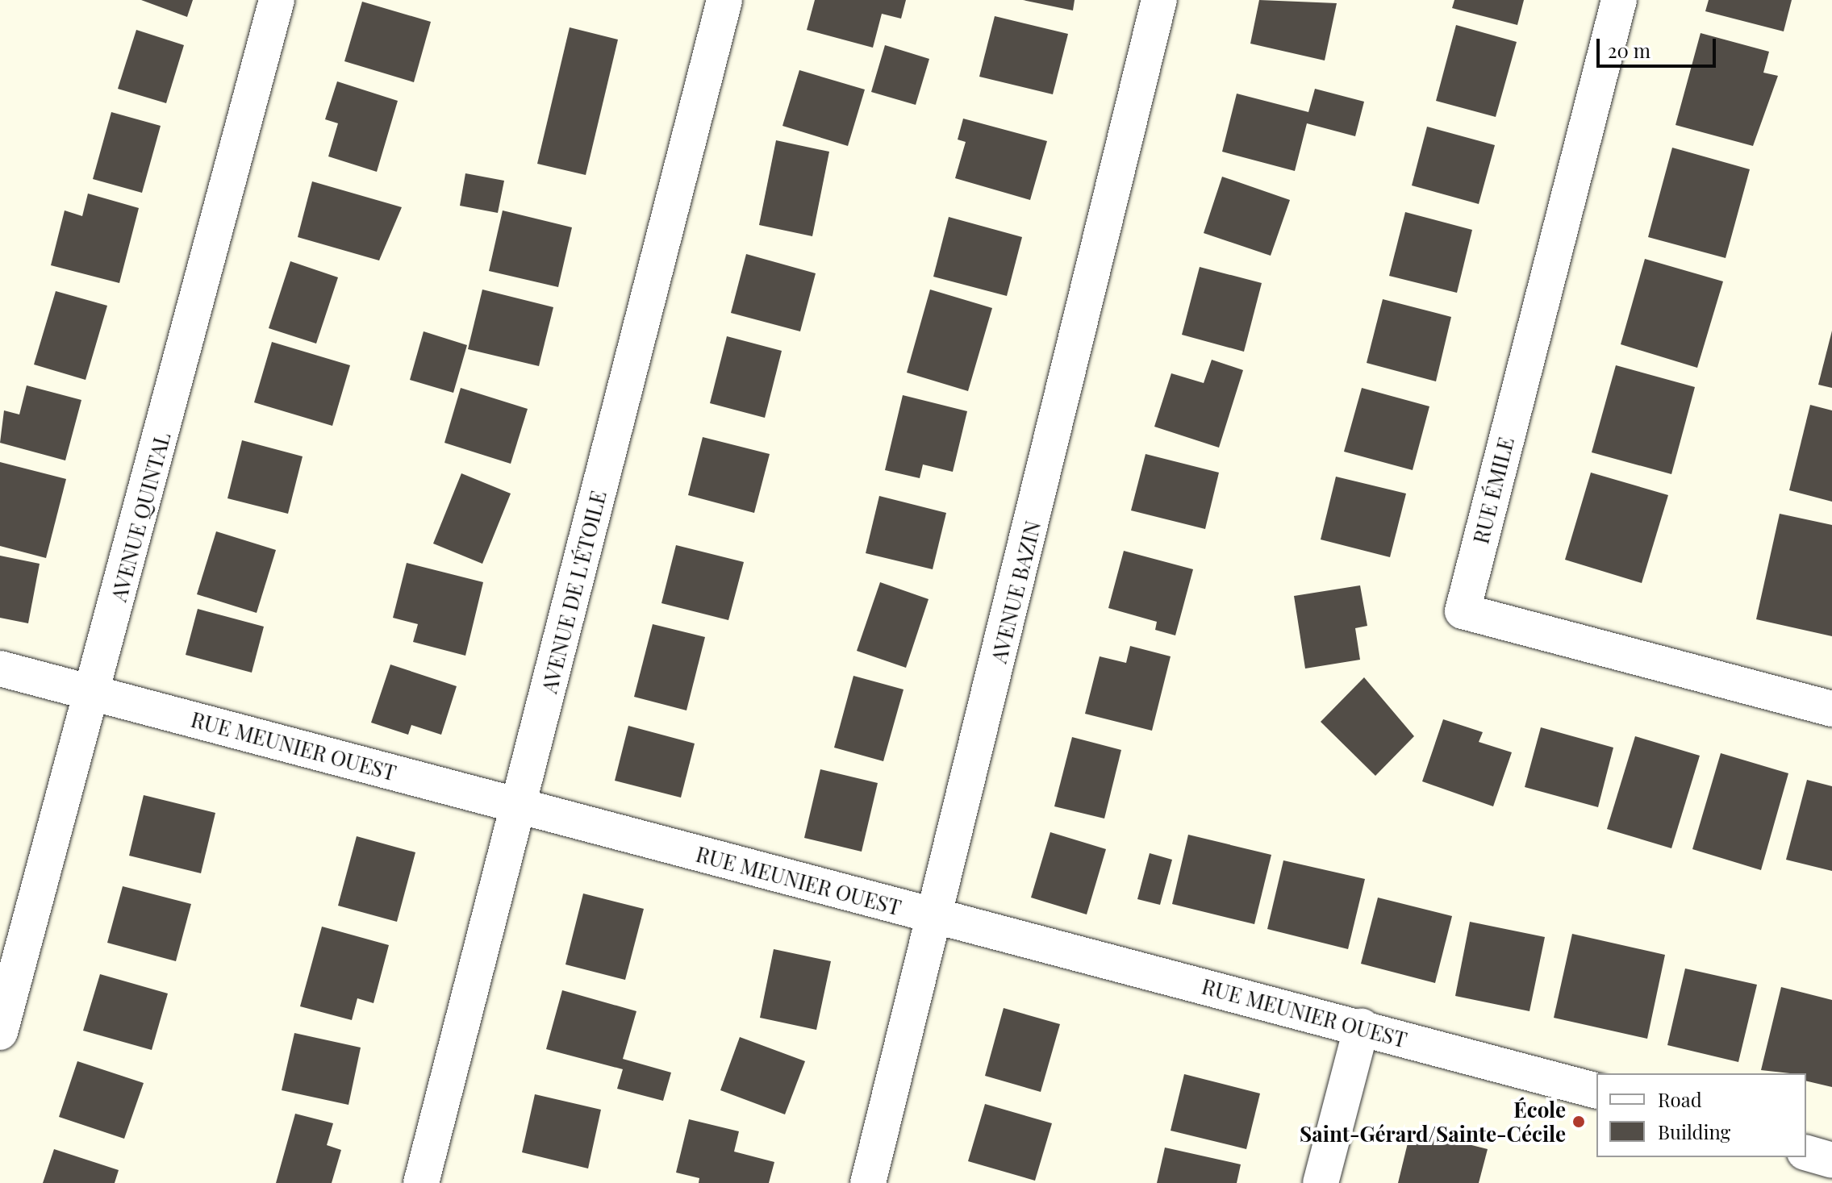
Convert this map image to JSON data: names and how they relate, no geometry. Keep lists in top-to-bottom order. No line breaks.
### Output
{"streets":{"street":["RUE ÉMILE","AVENUE QUINTAL","AVENUE DE L'ÉTOILE","AVENUE BAZIN","RUE MEUNIER OUEST"]},"crossings":[["AVENUE QUINTAL","RUE MEUNIER OUEST"],["AVENUE DE L'ÉTOILE","RUE MEUNIER OUEST"],["AVENUE BAZIN","RUE MEUNIER OUEST"]],"places":["École Saint-Gérard/Sainte-Cécile"],"legend":["Road","Building"],"scale_bar":"20 m"}
